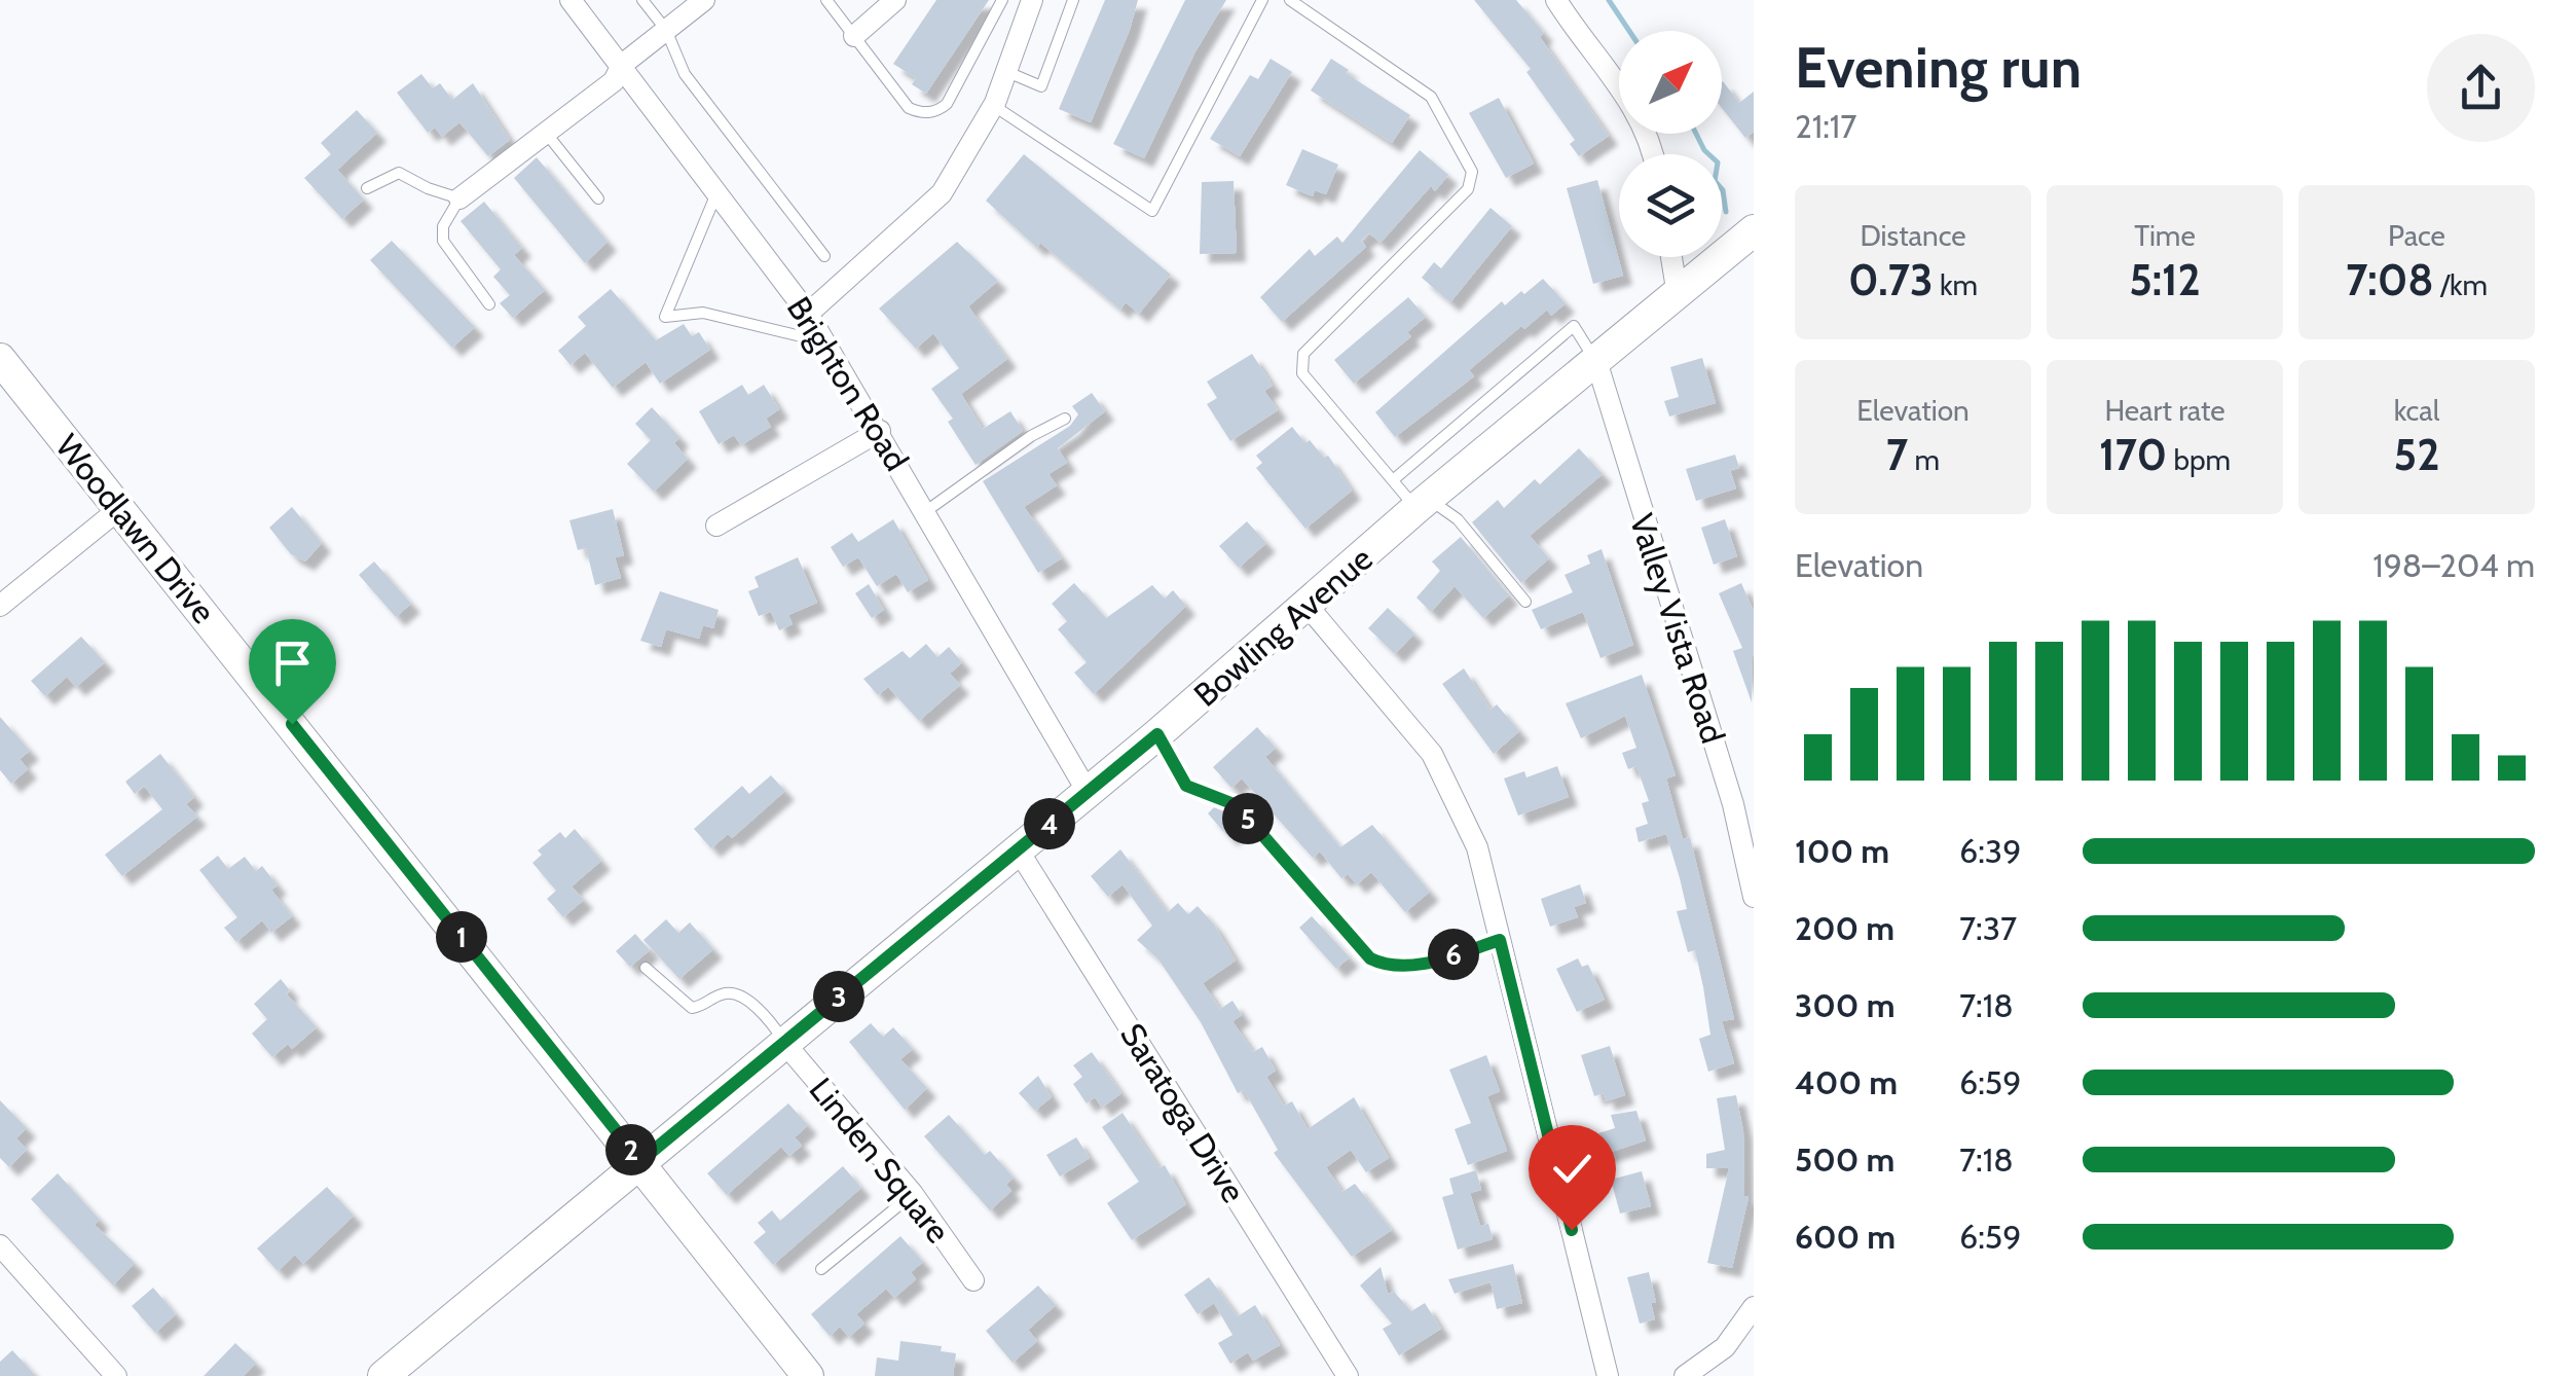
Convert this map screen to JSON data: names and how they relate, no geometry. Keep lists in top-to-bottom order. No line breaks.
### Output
{"streets":{"street":["Brighton Road","Woodlawn Drive","Bowling Avenue","Valley Vista Road","Saratoga Drive","Linden Square"]},"crossings":[["Brighton Road","Bowling Avenue"],["Woodlawn Drive","Bowling Avenue"],["Bowling Avenue","Valley Vista Road"],["Bowling Avenue","Saratoga Drive"],["Bowling Avenue","Linden Square"]],"north":"top right","page":{"heading":["Evening run","21:17"],"stats":[["Distance","0.73 km"],["Time","5:12"],["Pace","7:08 /km"],["Elevation","7 m"],["Heart rate","170 bpm"],["kcal","52"]],"chart":["Elevation","198–204 m"],"pins":["5","4","1","6","3","2"],"list":[{"name":"100 m","note":"6:39"},{"name":"200 m","note":"7:37"},{"name":"300 m","note":"7:18"},{"name":"400 m","note":"6:59"},{"name":"500 m","note":"7:18"},{"name":"600 m","note":"6:59"}]}}
